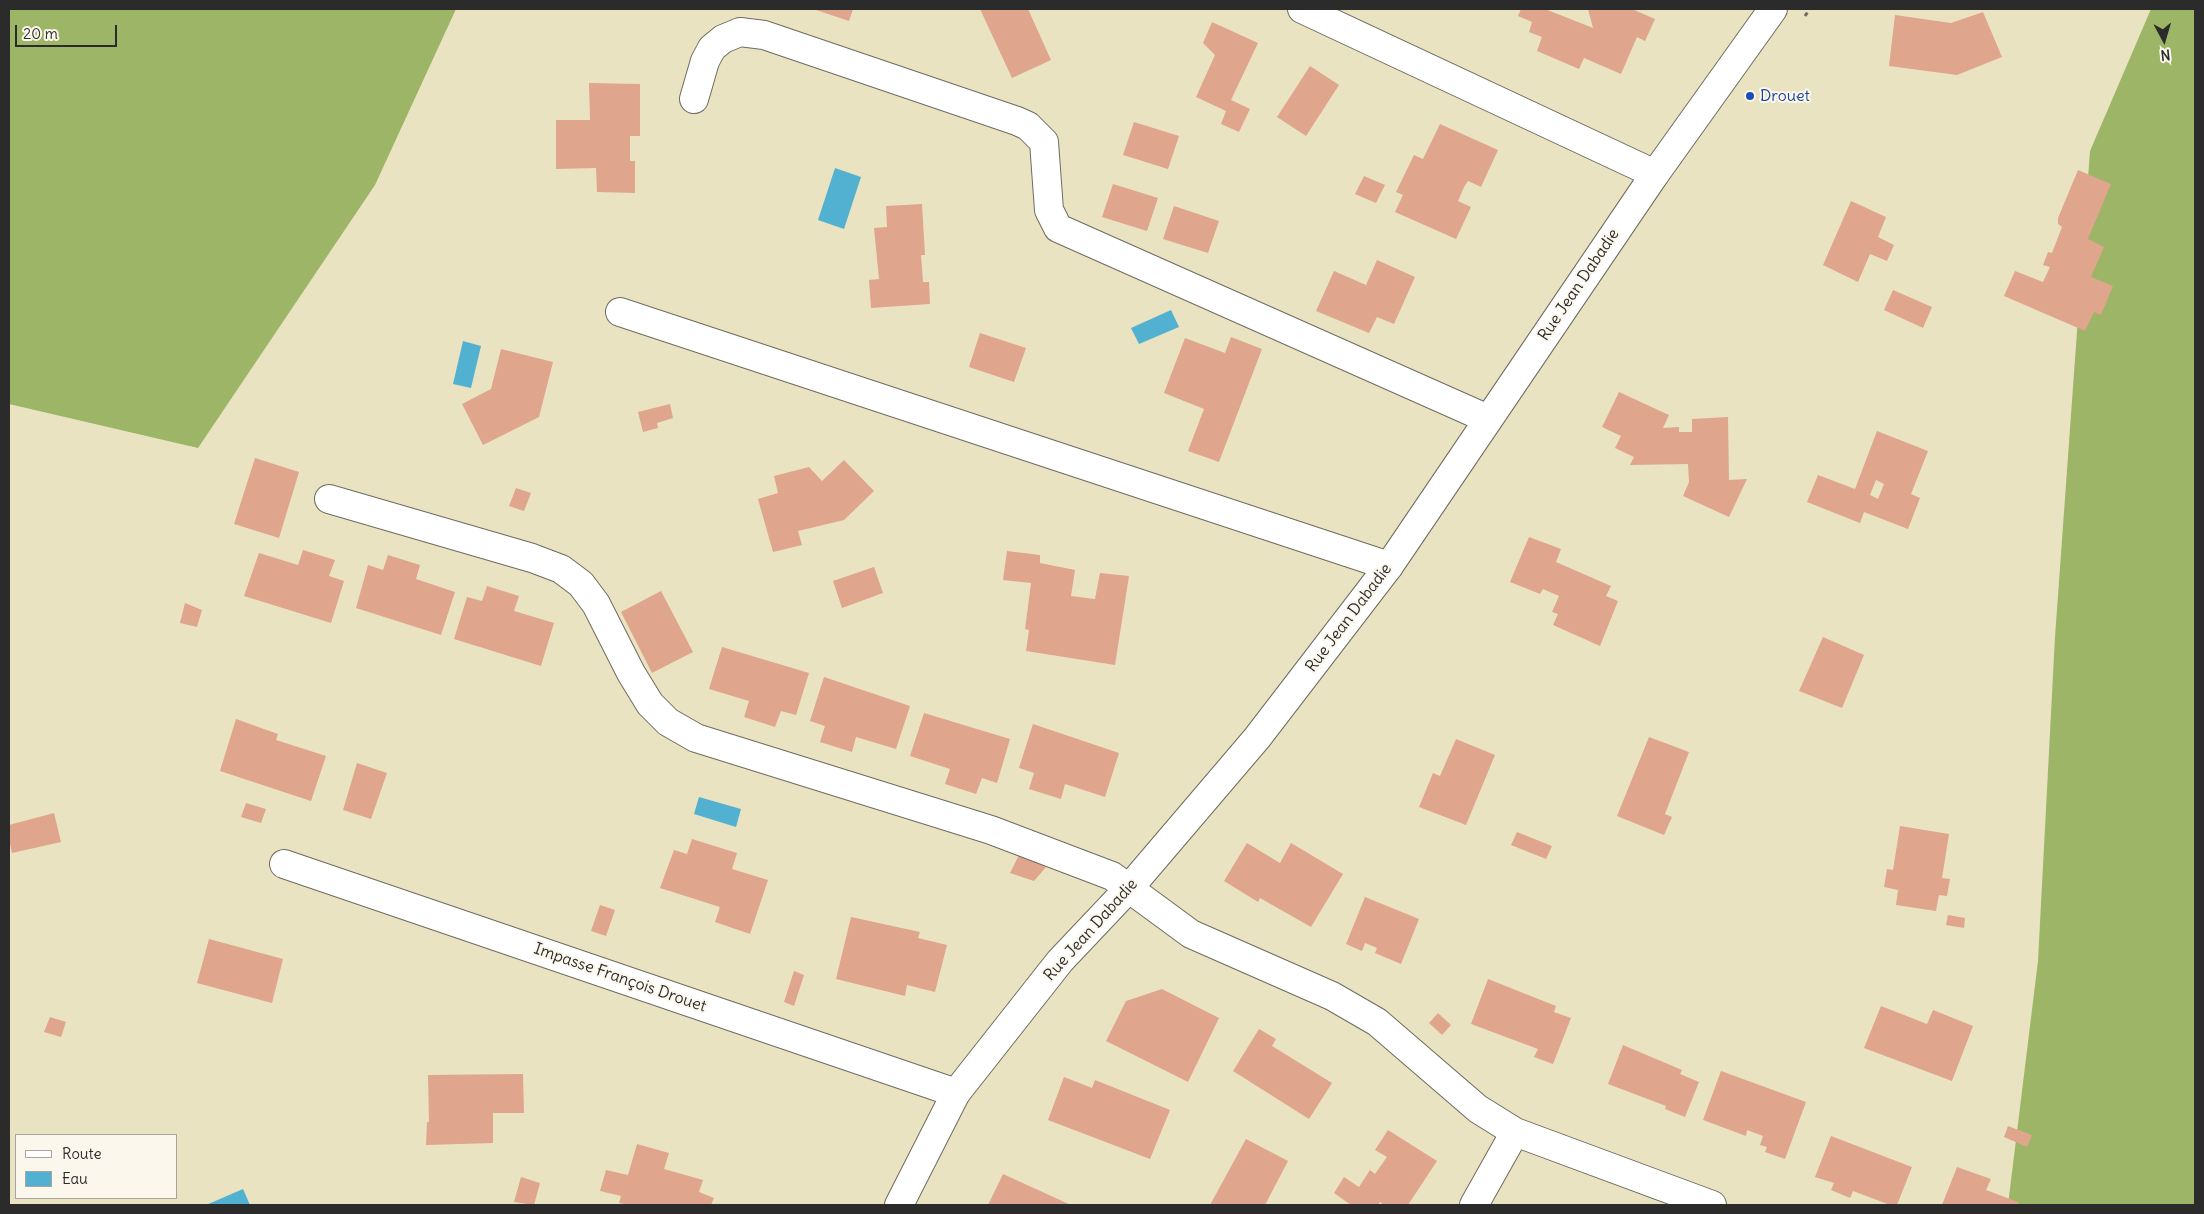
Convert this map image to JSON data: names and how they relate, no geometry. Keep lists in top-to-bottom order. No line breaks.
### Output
{"streets":{"street":["Rue Jean Dabadie","Impasse François Drouet"]},"crossings":[["Rue Jean Dabadie","Impasse François Drouet"]],"places":["Drouet"],"legend":["Route","Eau"],"scale_bar":"20 m","north":"bottom"}
